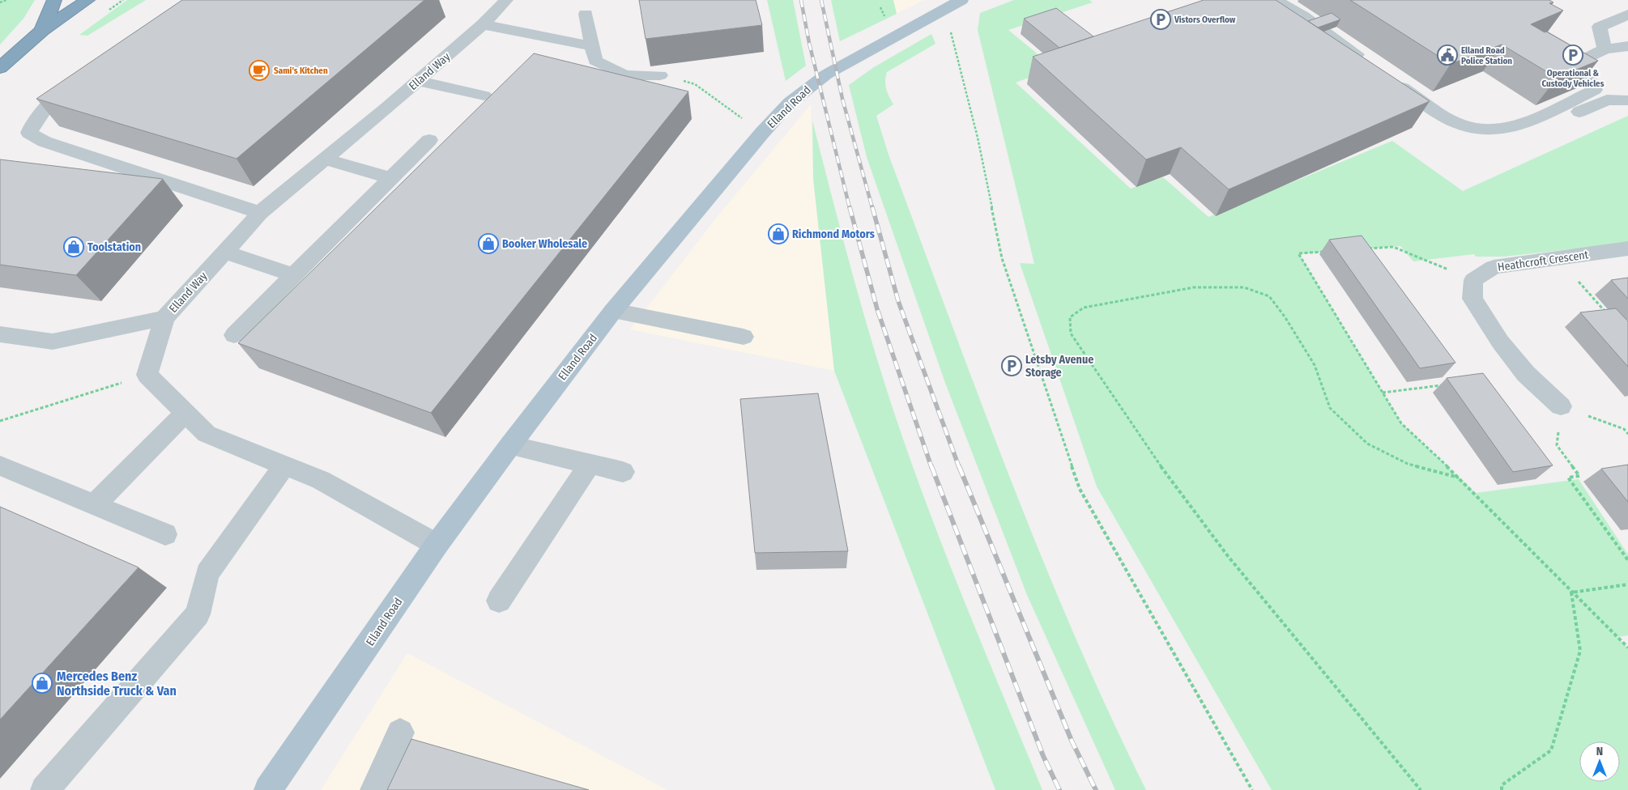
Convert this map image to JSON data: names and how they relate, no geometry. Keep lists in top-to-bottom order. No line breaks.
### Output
{"streets":{"main road":["Elland Road"],"street":["Elland Way","Heathcroft Crescent"]},"places":{"parking":["Vistors Overflow","Operational & Custody Vehicles","Letsby Avenue Storage"],"public building":["Elland Road Police Station"],"cafe":["Sami's Kitchen"],"shop":["Richmond Motors","Booker Wholesale","Toolstation","Mercedes Benz Northside Truck & Van"]},"north":"top"}
